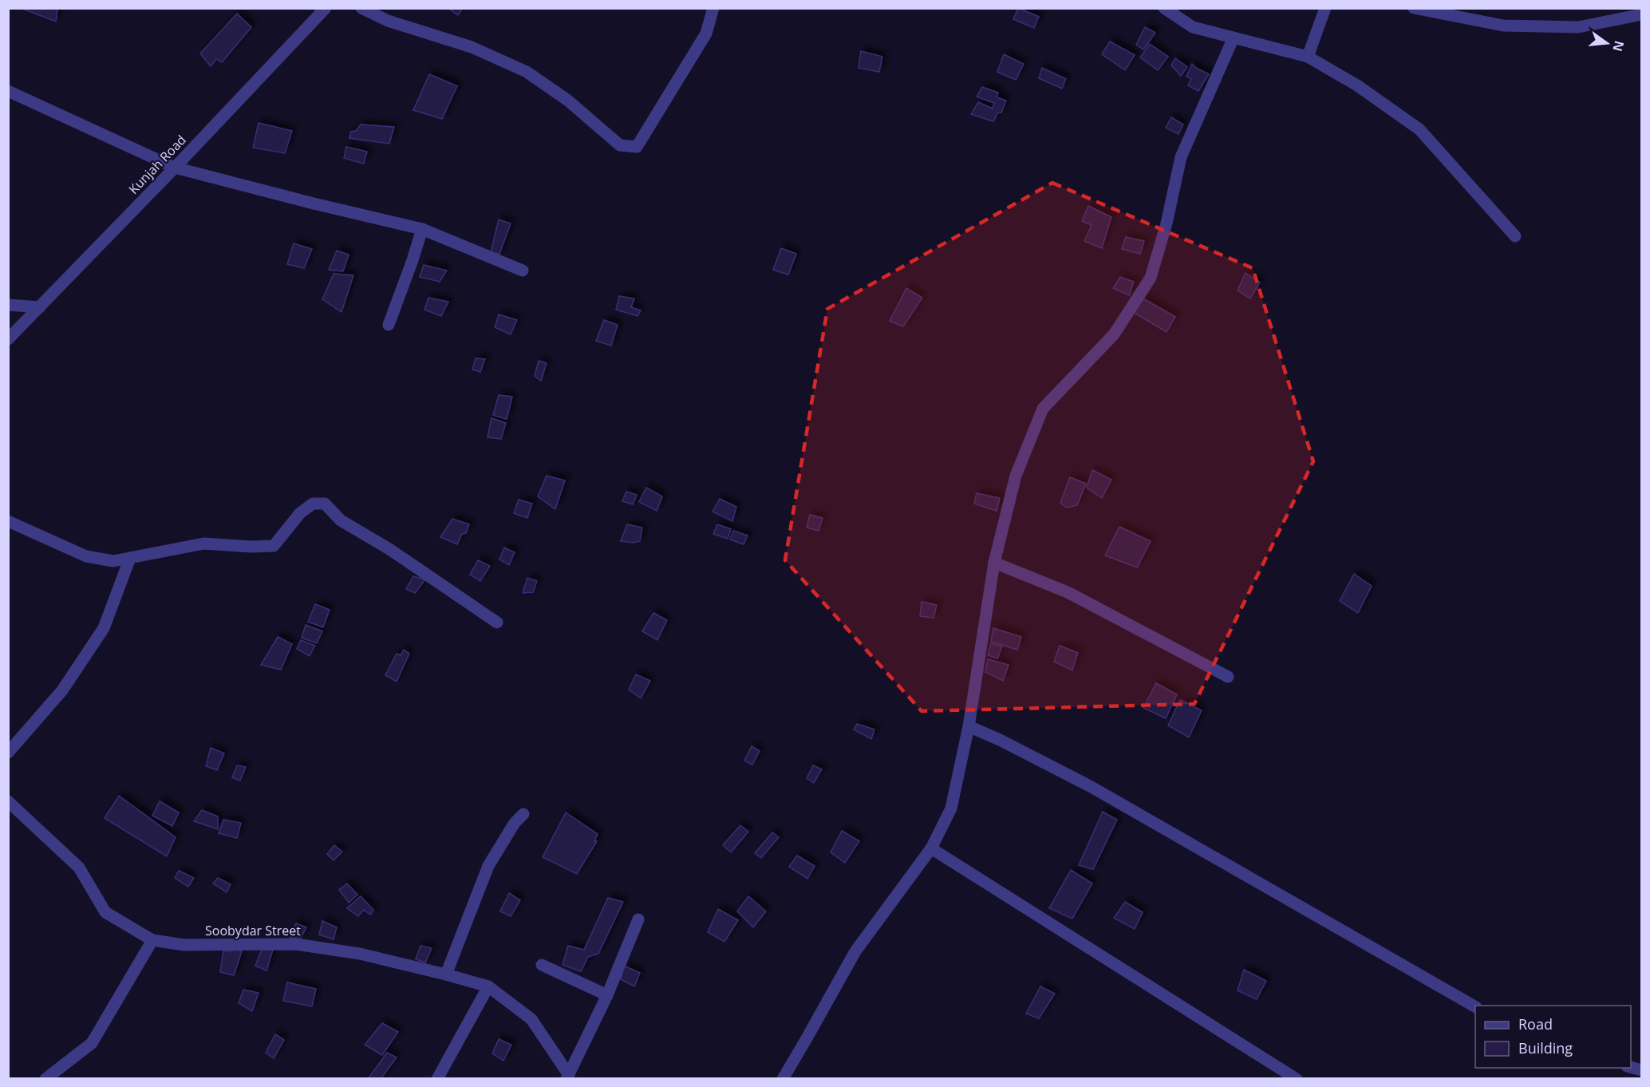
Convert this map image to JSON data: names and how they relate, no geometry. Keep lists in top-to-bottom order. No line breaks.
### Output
{"streets":{"street":["Kunjah Road","Soobydar Street"]},"legend":["Road","Building"],"north":"right"}
